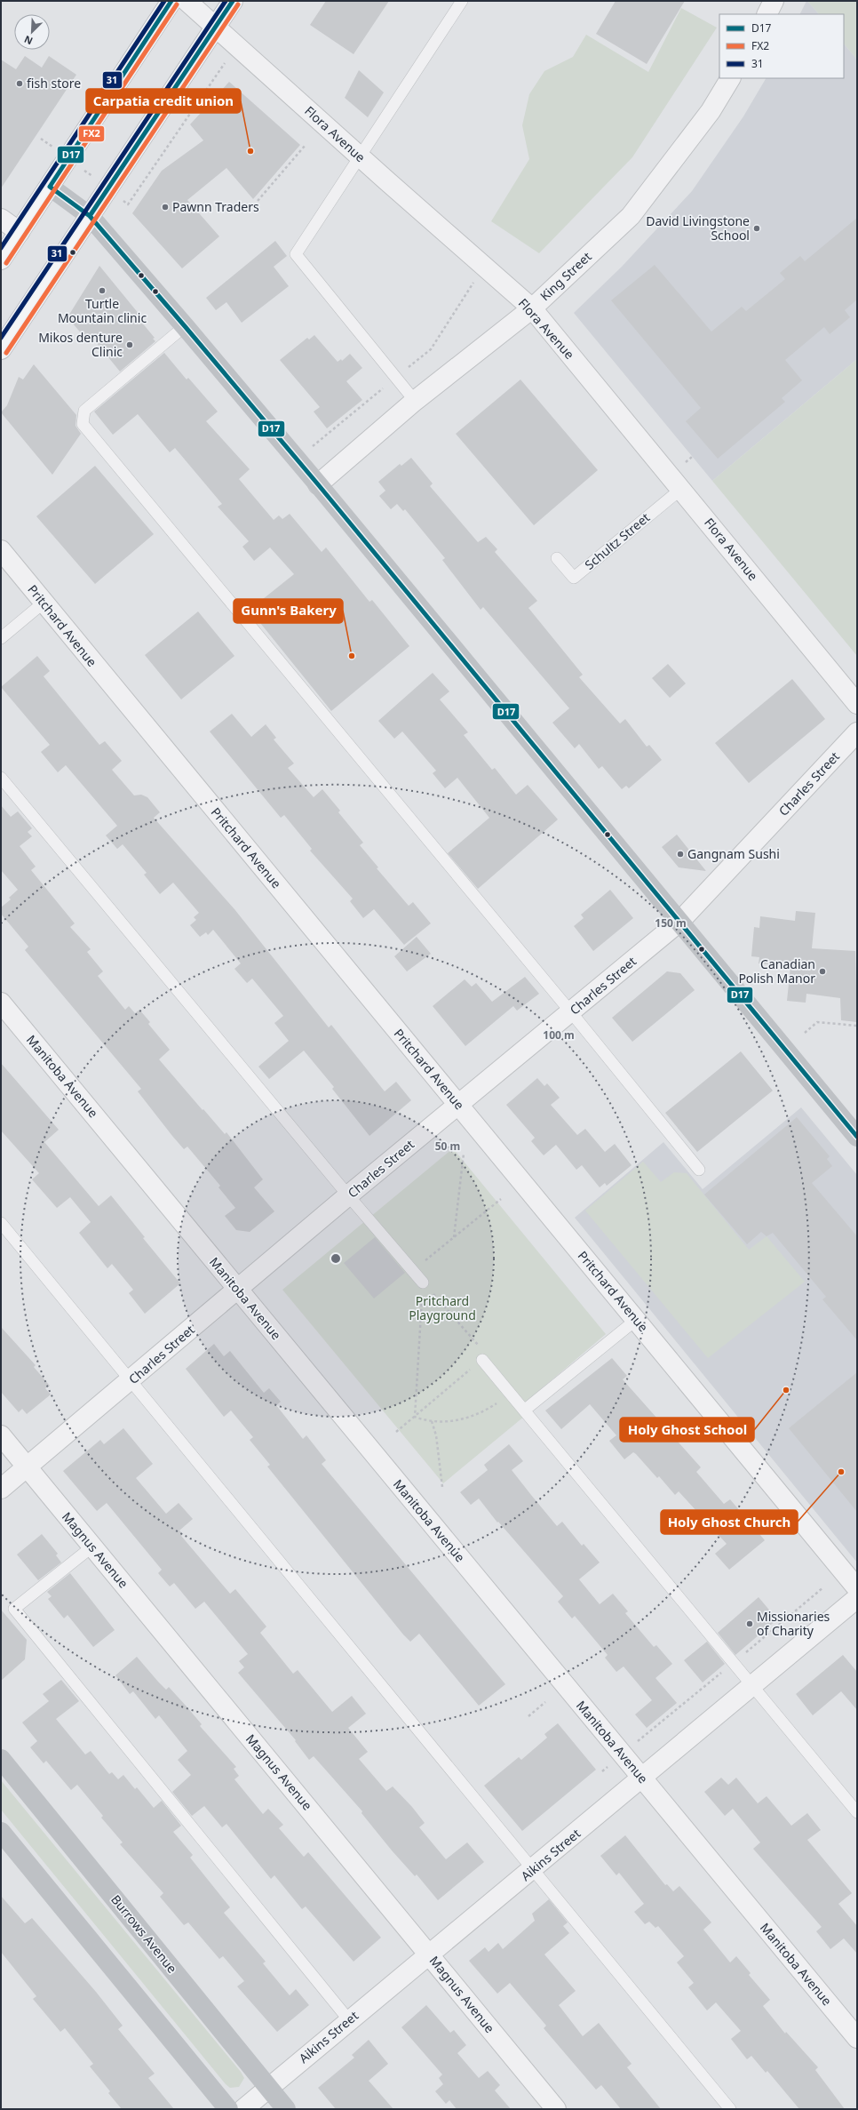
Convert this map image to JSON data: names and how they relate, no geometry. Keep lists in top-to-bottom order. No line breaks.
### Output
{"streets":{"main road":["Burrows Avenue"],"street":["Flora Avenue","King Street","Pritchard Avenue","Charles Street","Manitoba Avenue","Magnus Avenue","Aikins Street"],"lane":["Schultz Street"]},"crossings":[["Flora Avenue","King Street"],["Flora Avenue","Schultz Street"],["Pritchard Avenue","Charles Street"],["Charles Street","Manitoba Avenue"],["Charles Street","Magnus Avenue"],["Manitoba Avenue","Aikins Street"],["Magnus Avenue","Aikins Street"],["Aikins Street","Burrows Avenue"]],"parks":["Pritchard Playground"],"places":["fish store","Carpatia credit union","Pawnn Traders","David Livingstone School","Turtle Mountain clinic","Mikos denture Clinic","Gunn's Bakery","Gangnam Sushi","Canadian Polish Manor","Holy Ghost School","Holy Ghost Church","Missionaries of Charity"],"lines":["transit line D17","transit line 31","transit line FX2"],"legend":["D17","FX2","31"],"north":"bottom left","rings":["150 m","100 m","50 m"]}
